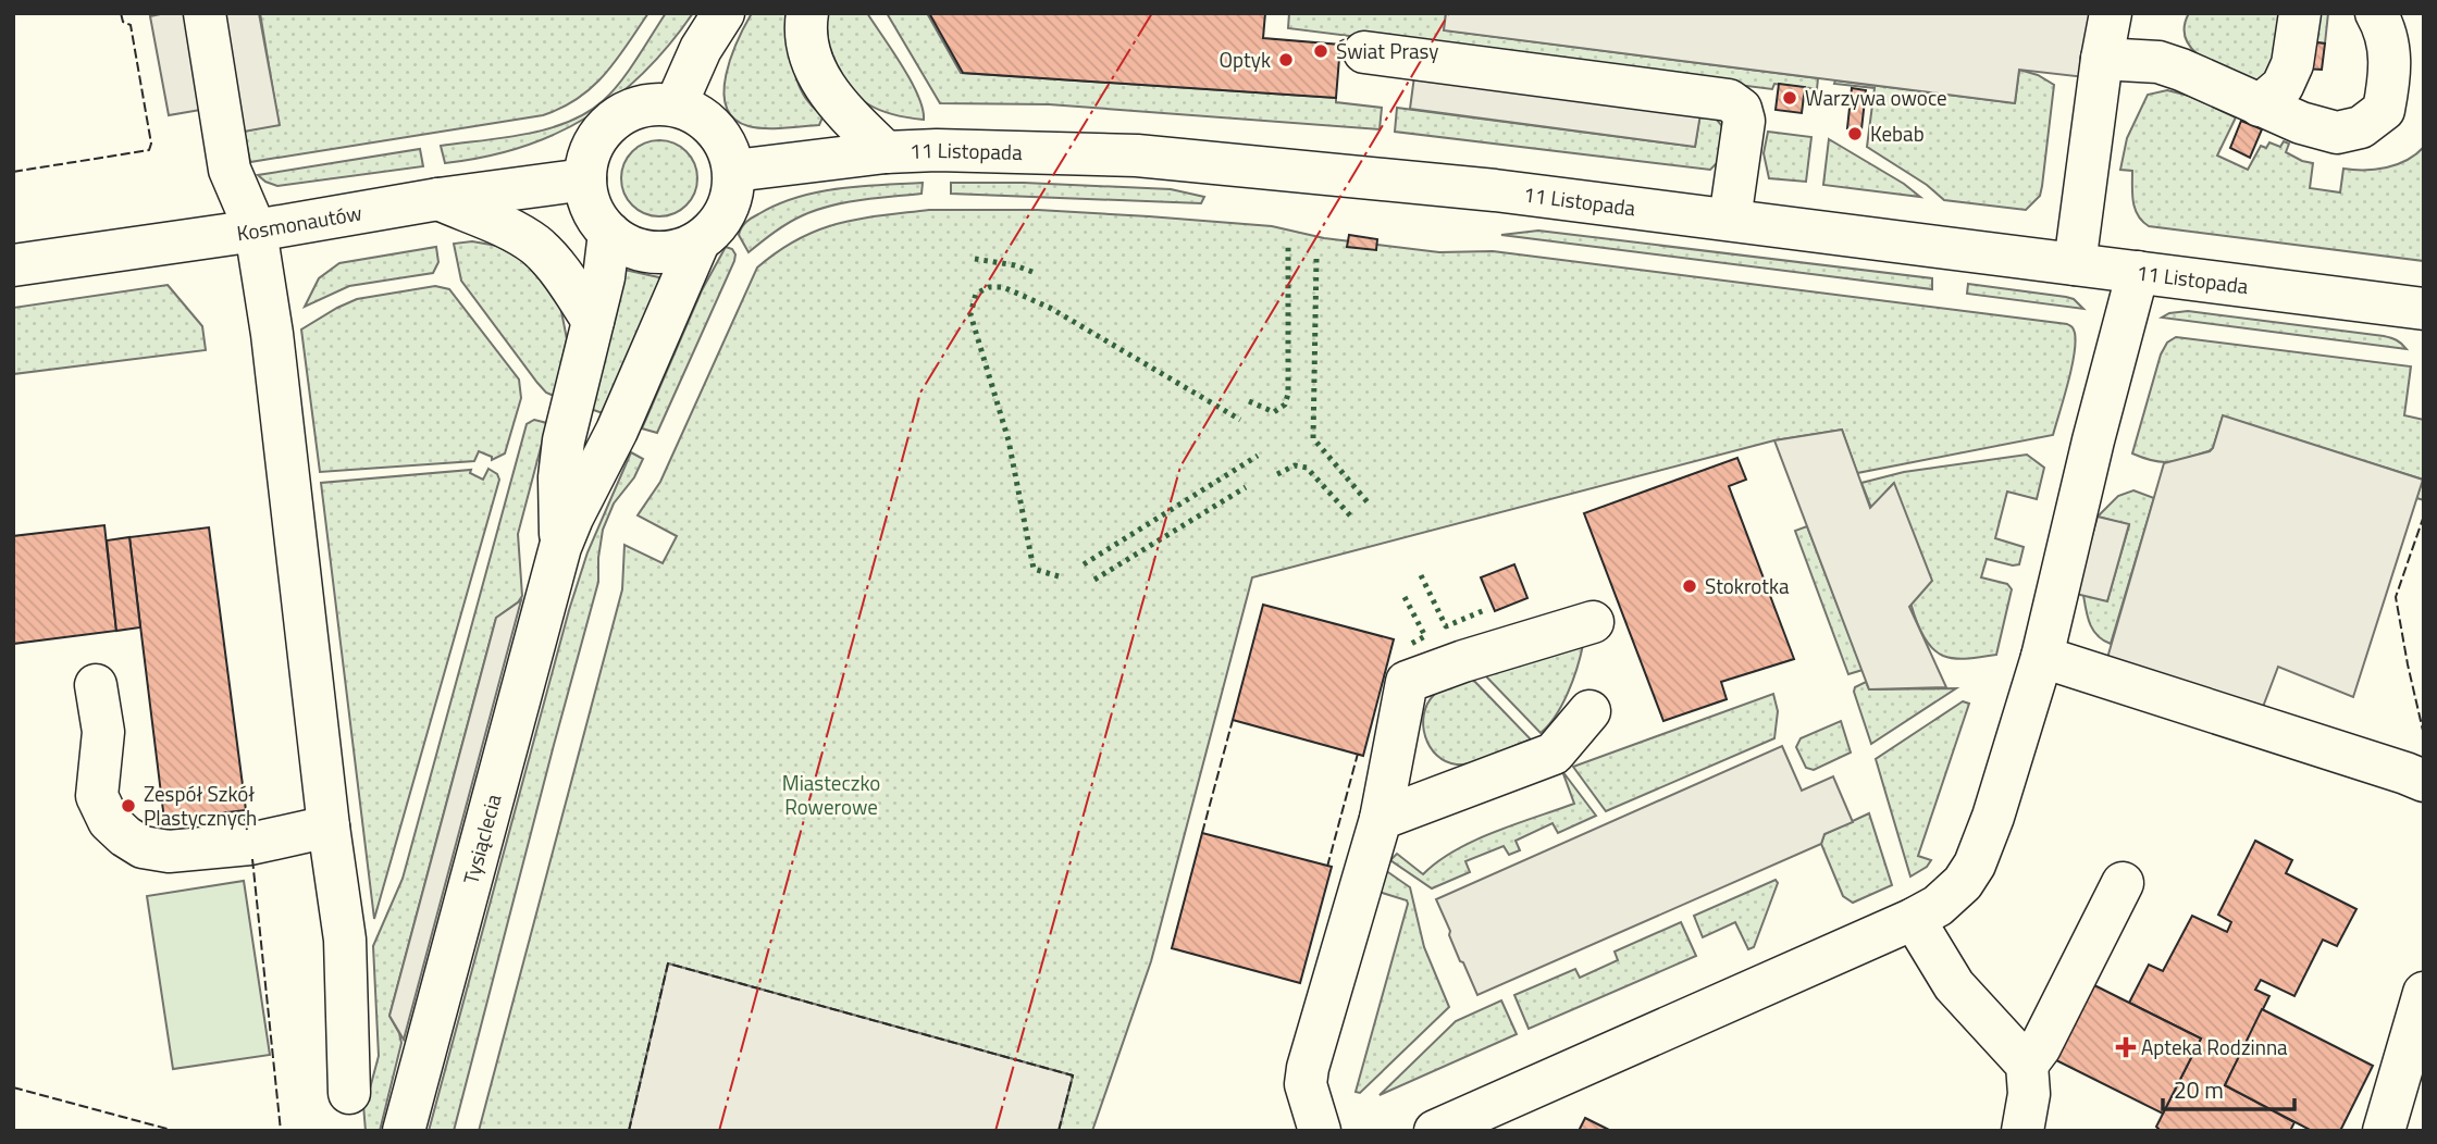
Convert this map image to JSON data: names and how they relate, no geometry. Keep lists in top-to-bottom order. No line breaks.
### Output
{"streets":{"street":["11 Listopada","Kosmonautów","Tysiąclecia"]},"crossings":[["11 Listopada","Kosmonautów"],["11 Listopada","Tysiąclecia"],["Kosmonautów","Tysiąclecia"]],"parks":["Miasteczko Rowerowe"],"places":{"other":["Świat Prasy","Optyk","Warzywa owoce","Kebab","Stokrotka","Zespół Szkół Plastycznych"],"health":["Apteka Rodzinna"]},"scale_bar":"20 m"}
